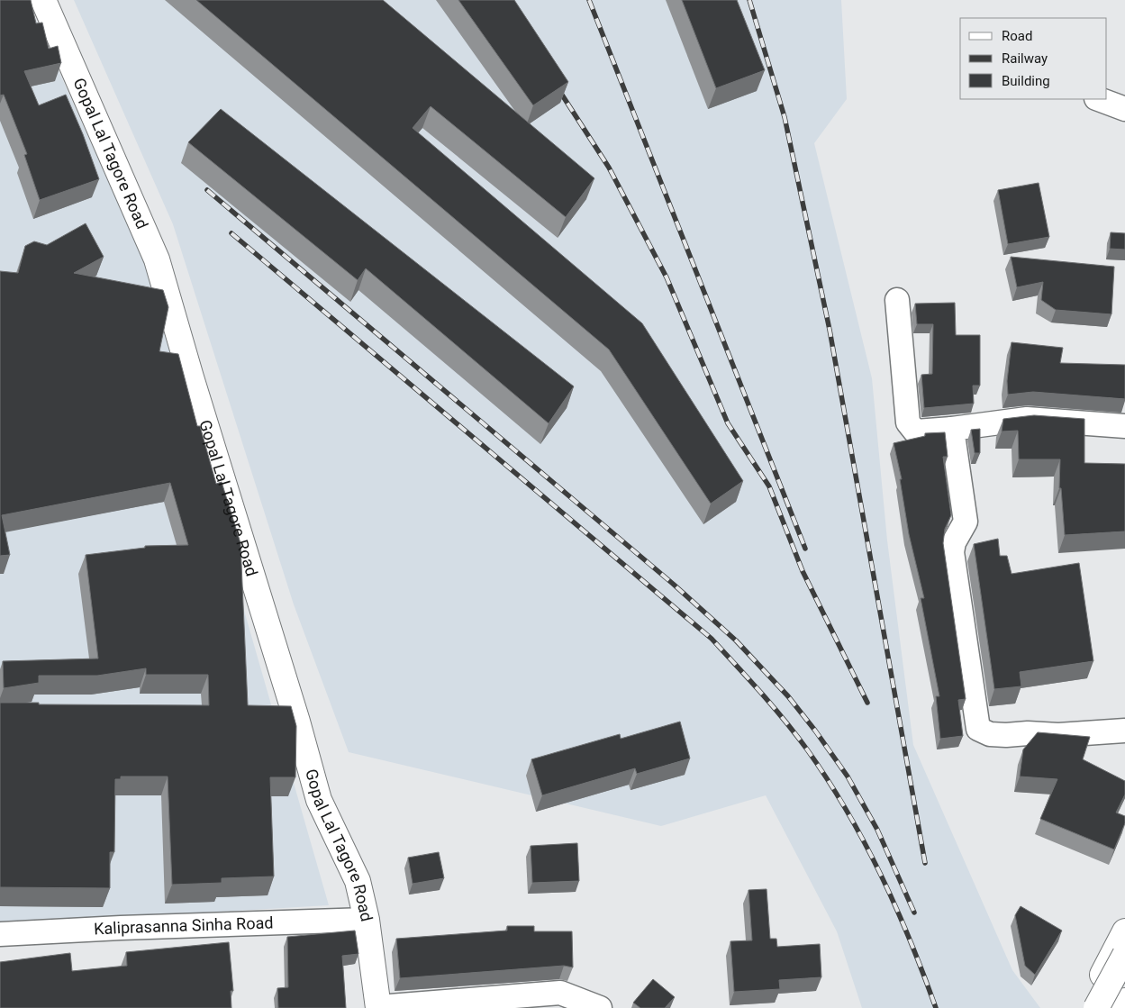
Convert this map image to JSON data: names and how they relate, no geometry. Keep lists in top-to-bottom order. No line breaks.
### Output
{"streets":{"street":["Gopal Lal Tagore Road","Kaliprasanna Sinha Road"]},"crossings":[["Gopal Lal Tagore Road","Kaliprasanna Sinha Road"]],"legend":["Road","Railway","Building"]}
